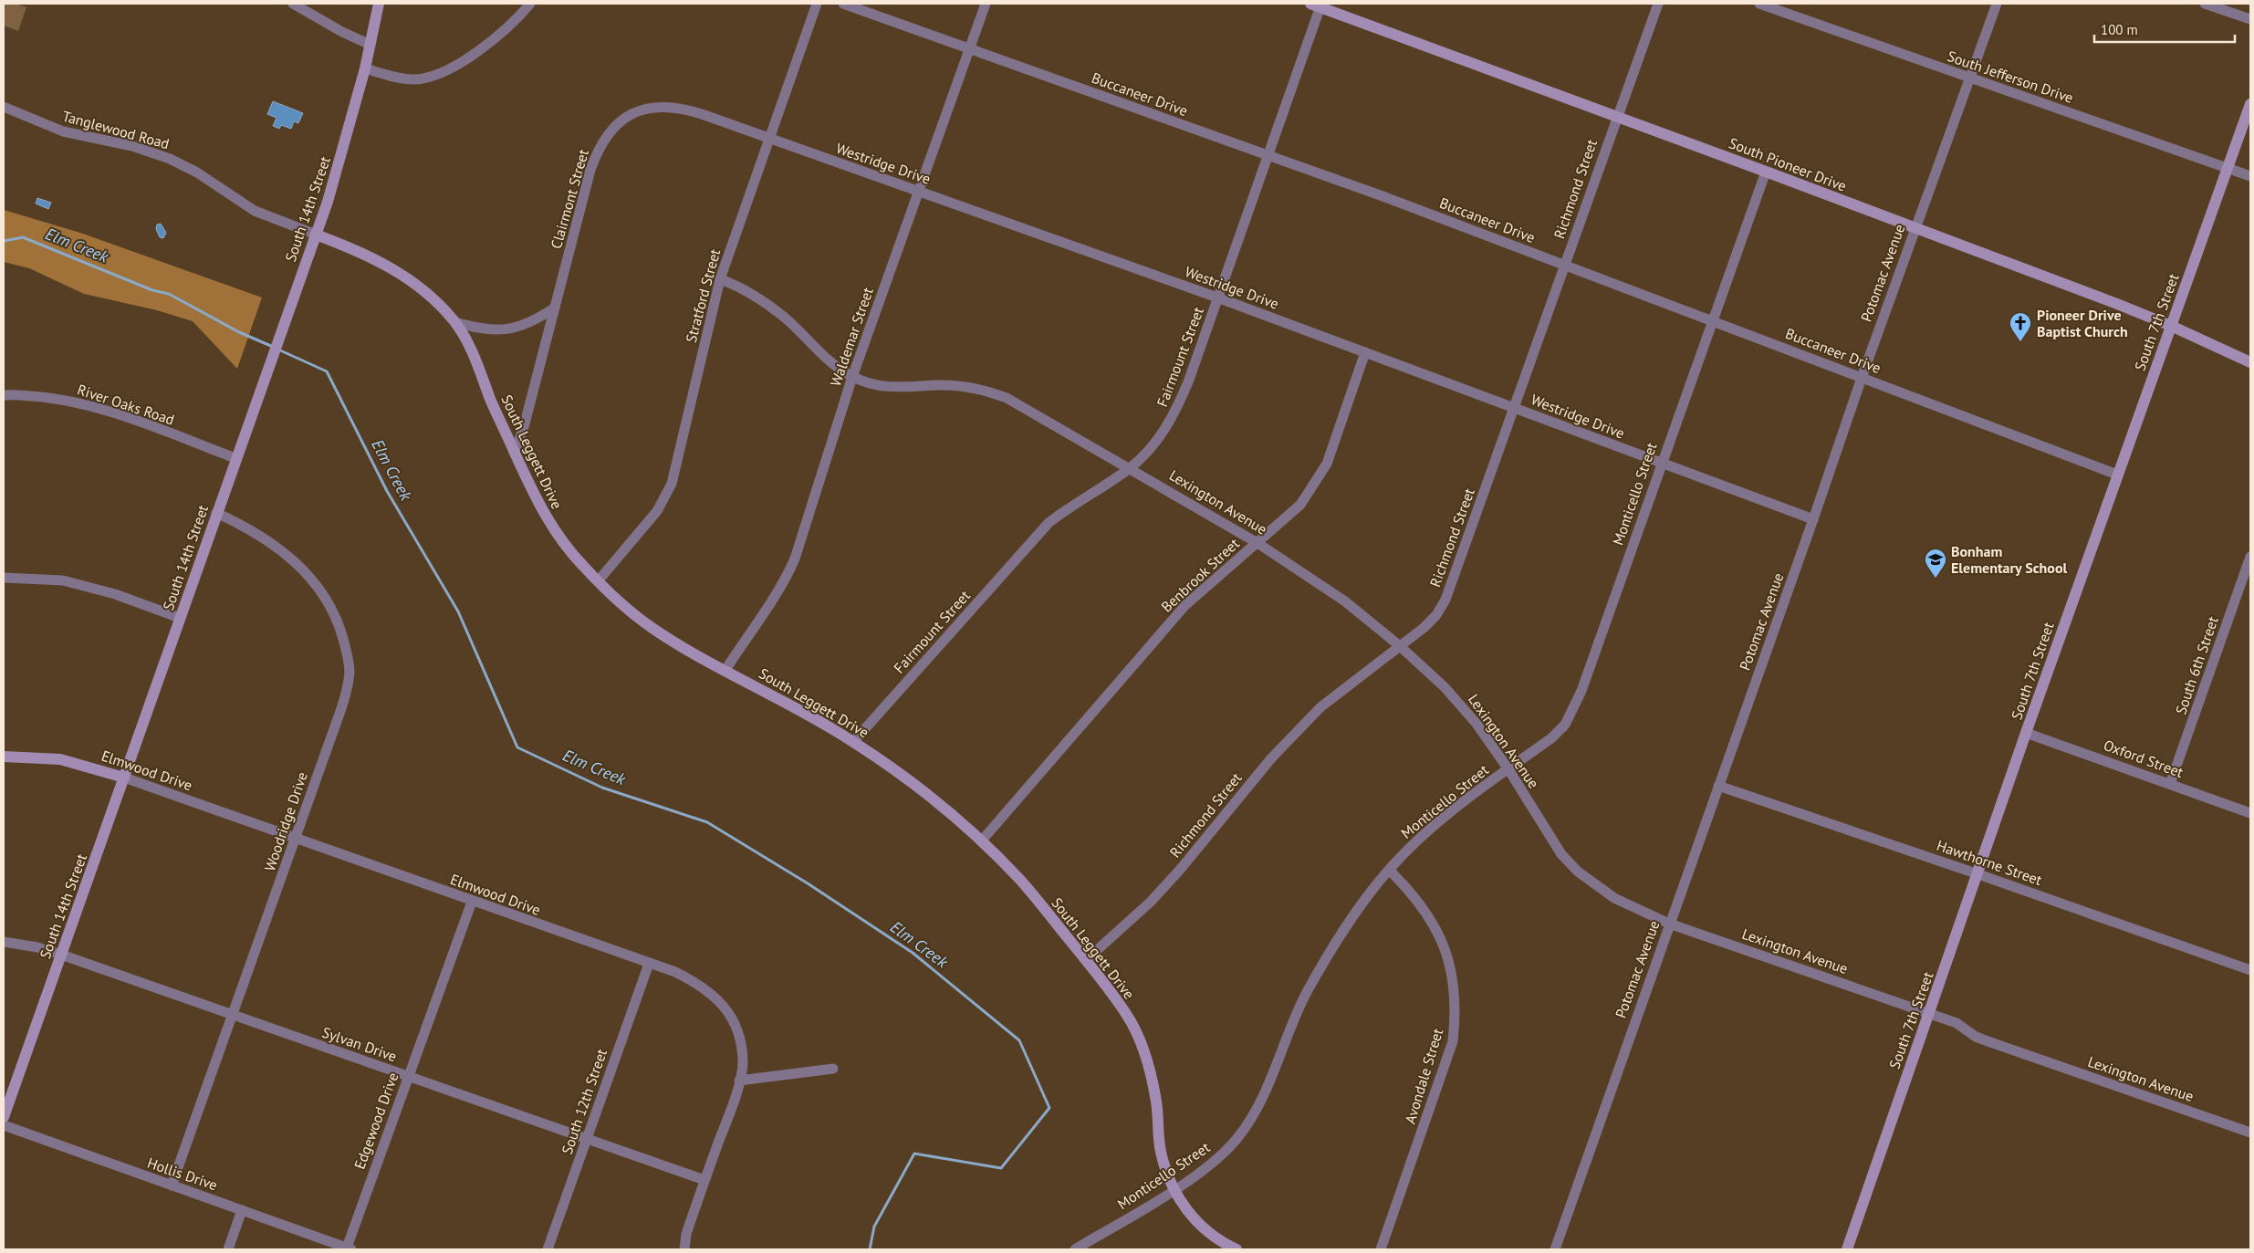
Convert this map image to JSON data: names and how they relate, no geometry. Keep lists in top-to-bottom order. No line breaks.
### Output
{"streets":{"street":["South Jefferson Drive","Buccaneer Drive","Tanglewood Road","Westridge Drive","South Pioneer Drive","Richmond Street","Clairmont Street","South 14th Street","Potomac Avenue","Stratford Street","South 7th Street","Waldemar Street","Fairmount Street","River Oaks Road","South Leggett Drive","Monticello Street","Lexington Avenue","Benbrook Street","South 6th Street","Oxford Street","Elmwood Drive","Woodridge Drive","Hawthorne Street","Sylvan Drive","Avondale Street","South 12th Street","Edgewood Drive","Hollis Drive"]},"crossings":[["South Jefferson Drive","Potomac Avenue"],["South Jefferson Drive","South 7th Street"],["Buccaneer Drive","Richmond Street"],["Buccaneer Drive","Potomac Avenue"],["Buccaneer Drive","South 7th Street"],["Buccaneer Drive","Waldemar Street"],["Buccaneer Drive","Fairmount Street"],["Buccaneer Drive","Monticello Street"],["Tanglewood Road","South 14th Street"],["Tanglewood Road","South Leggett Drive"],["Westridge Drive","Richmond Street"],["Westridge Drive","Clairmont Street"],["Westridge Drive","Potomac Avenue"],["Westridge Drive","Stratford Street"],["Westridge Drive","Waldemar Street"],["Westridge Drive","Fairmount Street"],["Westridge Drive","Monticello Street"],["Westridge Drive","Benbrook Street"],["South Pioneer Drive","Richmond Street"],["South Pioneer Drive","Potomac Avenue"],["South Pioneer Drive","South 7th Street"],["South Pioneer Drive","Fairmount Street"],["South Pioneer Drive","Monticello Street"],["Richmond Street","South Leggett Drive"],["Richmond Street","Lexington Avenue"],["Clairmont Street","South Leggett Drive"],["South 14th Street","River Oaks Road"],["South 14th Street","South Leggett Drive"],["South 14th Street","Elmwood Drive"],["South 14th Street","Woodridge Drive"],["South 14th Street","Sylvan Drive"],["Potomac Avenue","Lexington Avenue"],["Potomac Avenue","Hawthorne Street"],["Stratford Street","South Leggett Drive"],["Stratford Street","Lexington Avenue"],["South 7th Street","Lexington Avenue"],["South 7th Street","Oxford Street"],["South 7th Street","Hawthorne Street"],["Waldemar Street","South Leggett Drive"],["Waldemar Street","Lexington Avenue"],["Fairmount Street","South Leggett Drive"],["Fairmount Street","Lexington Avenue"],["South Leggett Drive","Monticello Street"],["South Leggett Drive","Benbrook Street"],["Monticello Street","Lexington Avenue"],["Monticello Street","Avondale Street"],["Lexington Avenue","Benbrook Street"],["South 6th Street","Oxford Street"],["Elmwood Drive","Woodridge Drive"],["Elmwood Drive","Sylvan Drive"],["Elmwood Drive","South 12th Street"],["Elmwood Drive","Edgewood Drive"],["Woodridge Drive","Sylvan Drive"],["Woodridge Drive","Hollis Drive"],["Sylvan Drive","South 12th Street"],["Sylvan Drive","Edgewood Drive"],["Edgewood Drive","Hollis Drive"]],"water":["Elm Creek"],"places":{"church":["Pioneer Drive Baptist Church"],"school or university":["Bonham Elementary School"]},"scale_bar":"100 m"}
